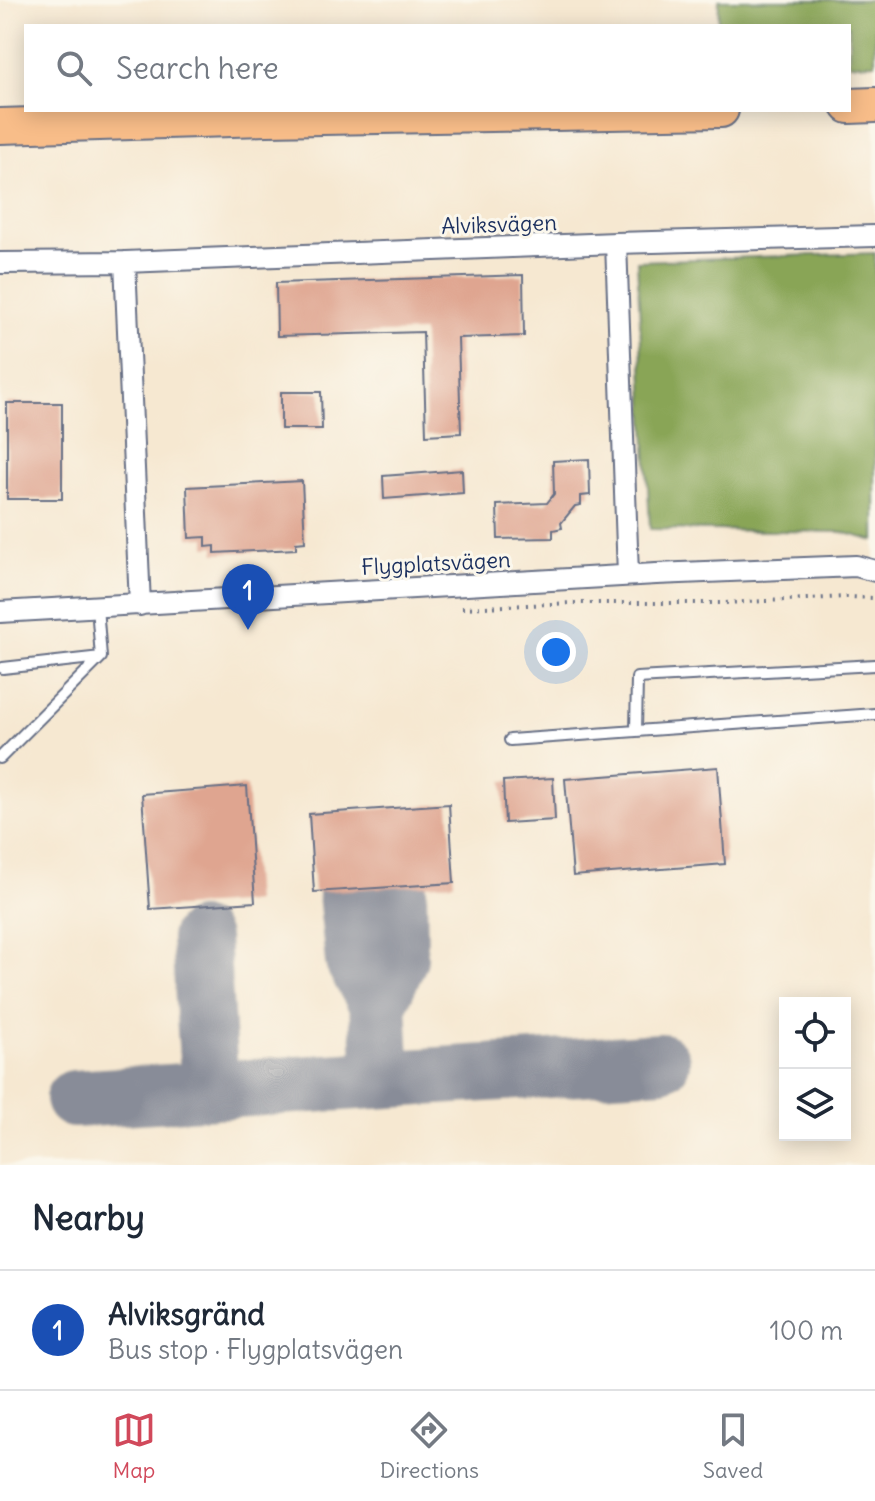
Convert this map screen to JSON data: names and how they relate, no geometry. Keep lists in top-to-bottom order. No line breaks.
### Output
{"streets":{"street":["Alviksvägen","Flygplatsvägen"]},"page":{"search":"Search here","pins":"1","heading":"Nearby","list":[{"mark":"1","name":"Alviksgränd","note":"Bus stop · Flygplatsvägen","value":"100 m"}],"nav":["Map","Directions","Saved"]}}
